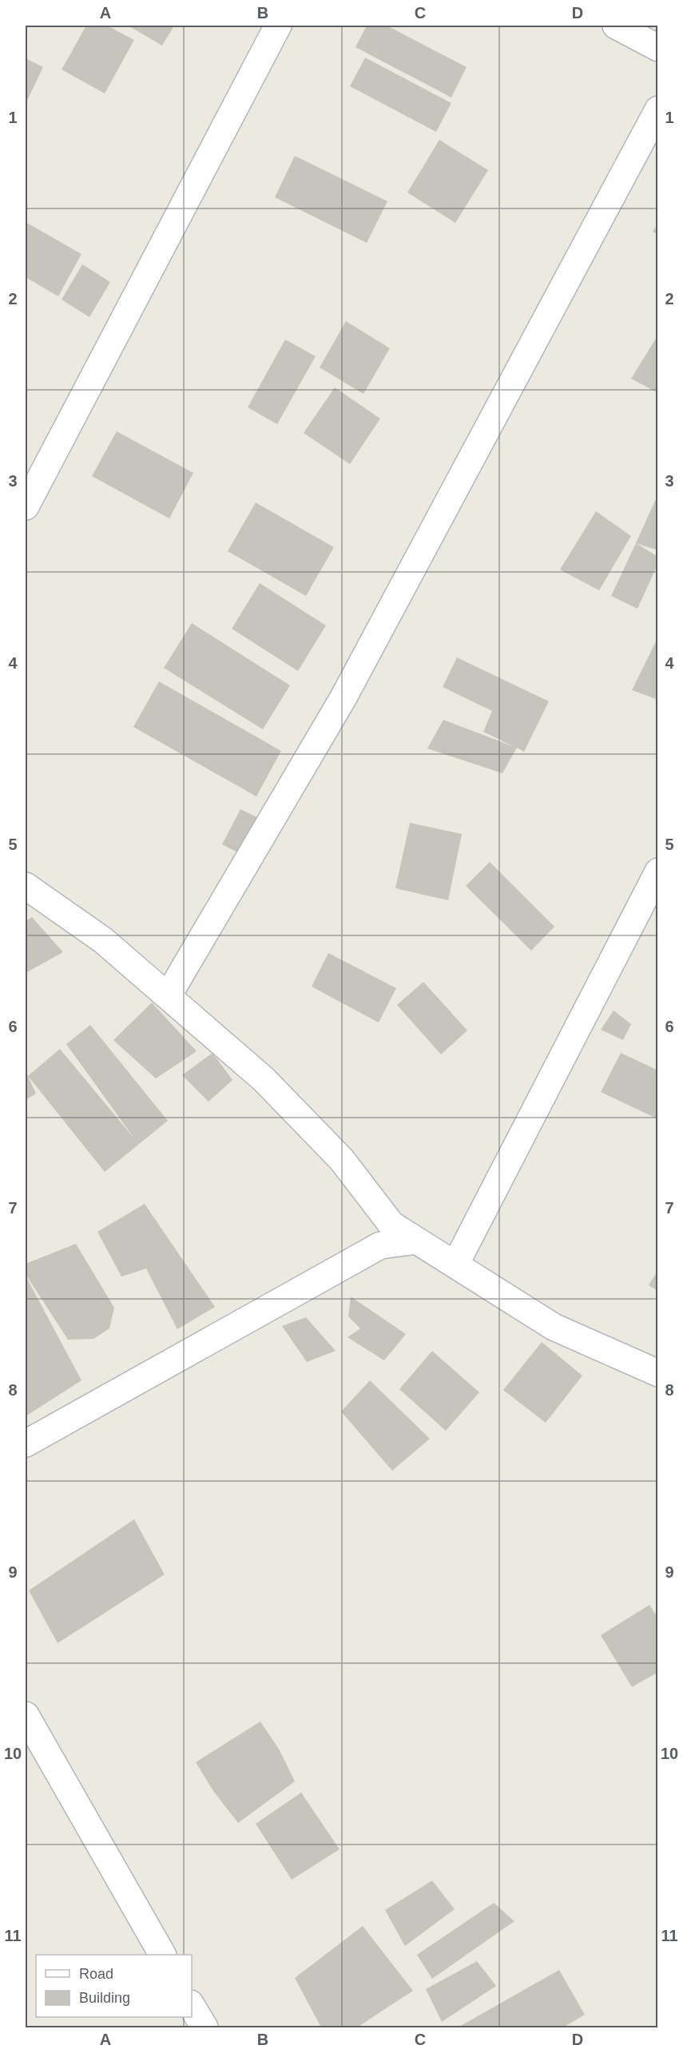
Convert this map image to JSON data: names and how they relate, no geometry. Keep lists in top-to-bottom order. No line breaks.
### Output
{"legend":["Road","Building"],"grid":{"columns":["A","B","C","D"],"rows":["1","2","3","4","5","6","7","8","9","10","11"]}}
